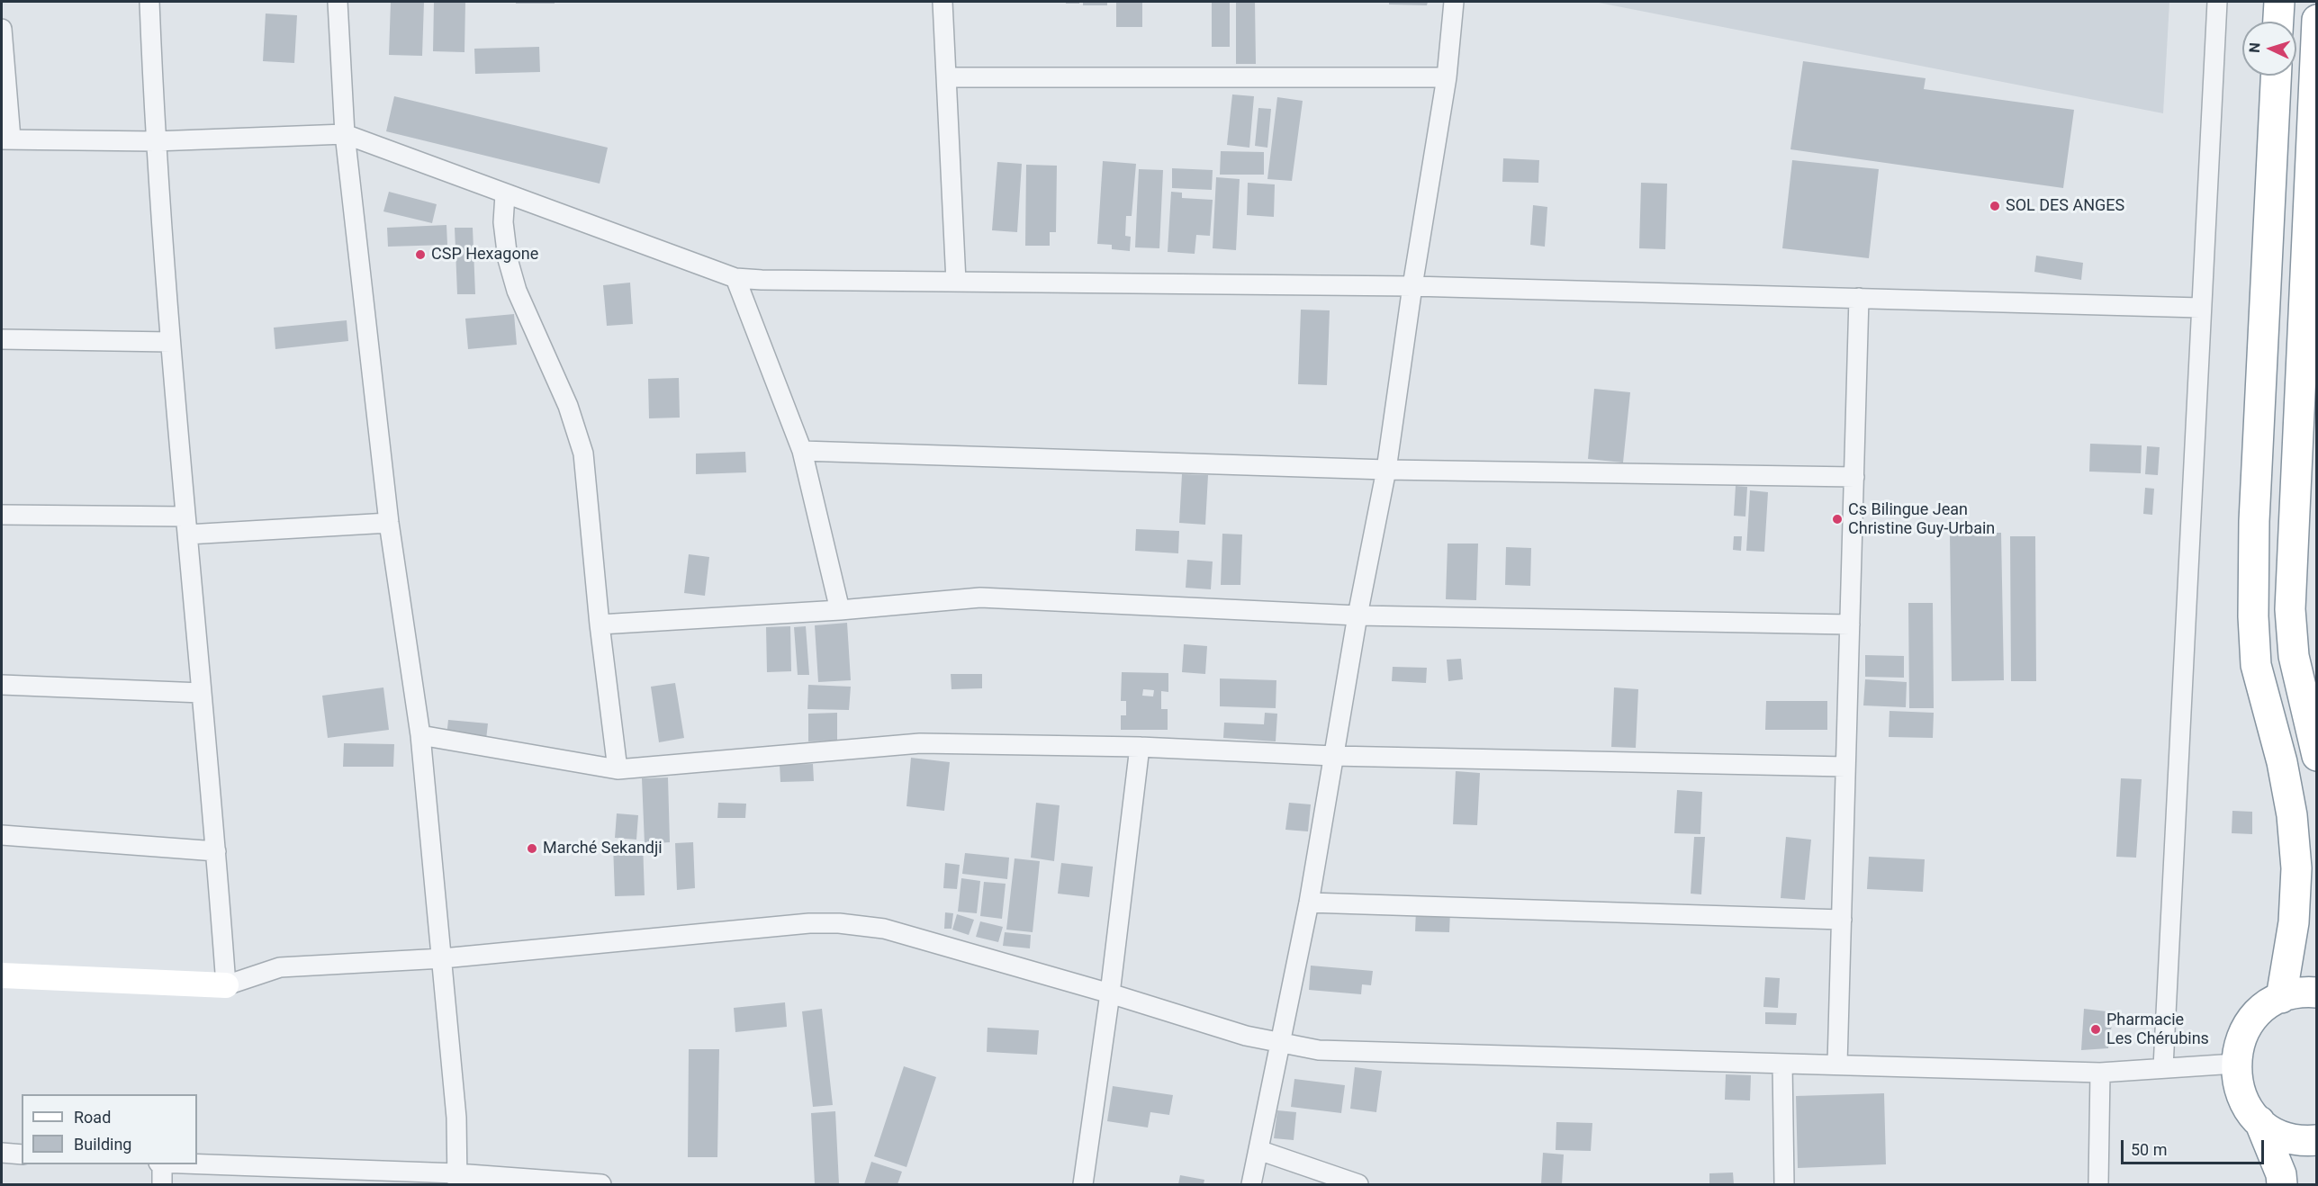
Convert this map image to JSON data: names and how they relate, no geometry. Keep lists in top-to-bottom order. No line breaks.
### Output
{"places":["SOL DES ANGES","CSP Hexagone","Cs Bilingue Jean Christine Guy-Urbain","Marché Sekandji","Pharmacie Les Chérubins"],"legend":["Road","Building"],"scale_bar":"50 m","north":"left"}
